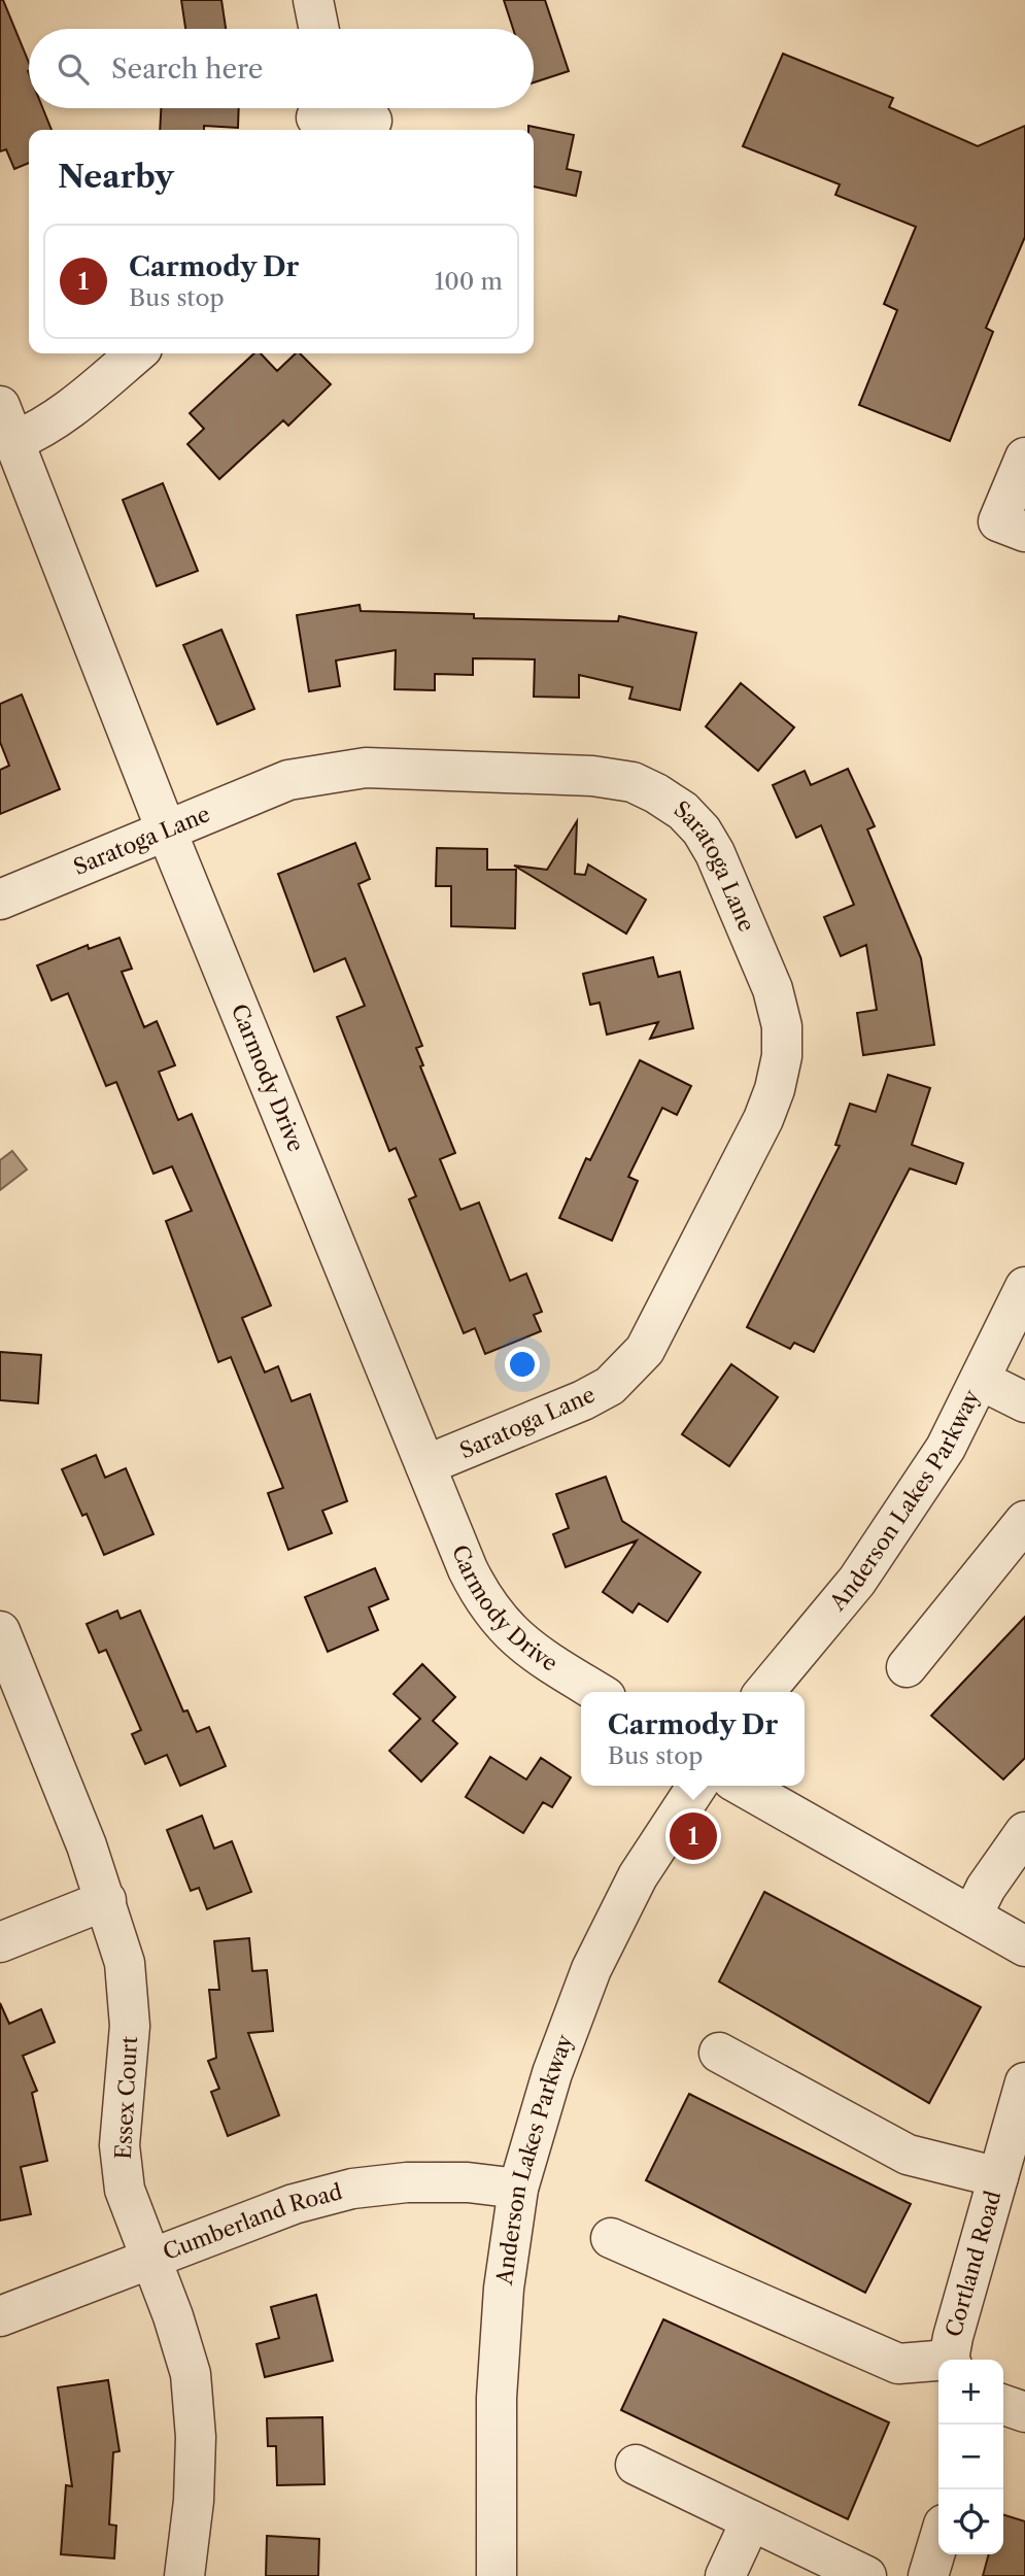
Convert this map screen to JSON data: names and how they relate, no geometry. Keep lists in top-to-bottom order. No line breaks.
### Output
{"streets":{"street":["Saratoga Lane","Carmody Drive","Anderson Lakes Parkway","Essex Court","Cumberland Road","Cortland Road"]},"crossings":[["Saratoga Lane","Carmody Drive"],["Anderson Lakes Parkway","Cumberland Road"],["Essex Court","Cumberland Road"]],"page":{"search":"Search here","heading":"Nearby","list":[{"mark":"1","name":"Carmody Dr","note":"Bus stop","value":"100 m"}],"popup":["Carmody Dr","Bus stop"],"pins":"1","map_buttons":["+","−"]}}
